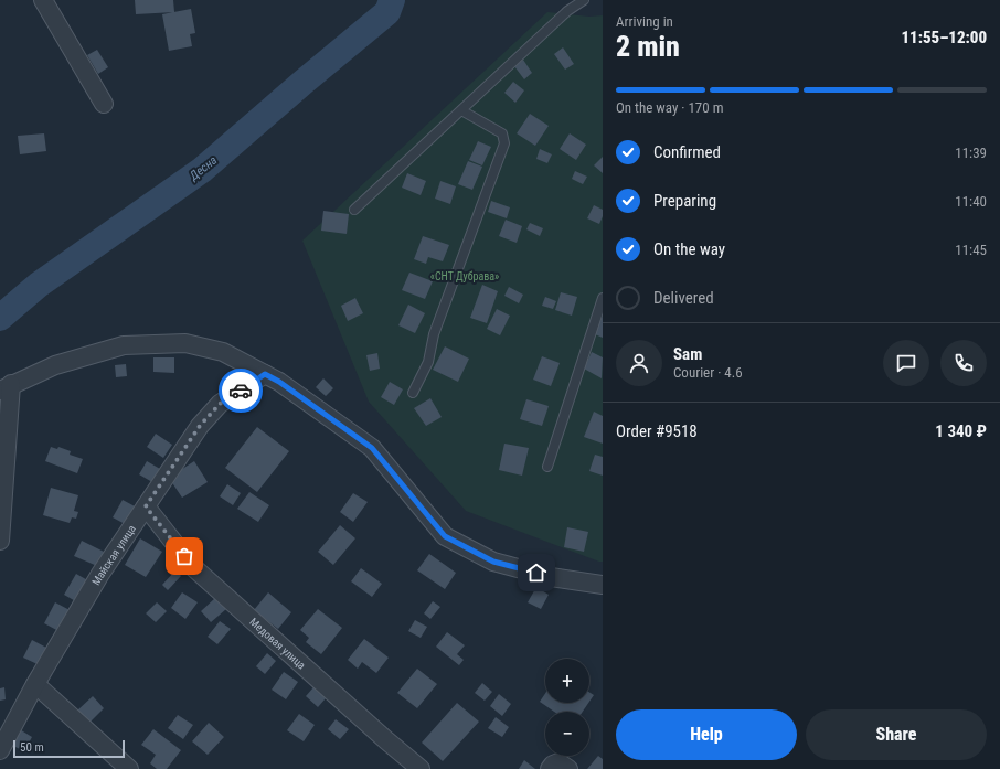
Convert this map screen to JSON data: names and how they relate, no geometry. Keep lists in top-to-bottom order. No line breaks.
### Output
{"streets":{"street":["Майская улица","Медовая улица"]},"crossings":[["Майская улица","Медовая улица"]],"water":["Десна"],"parks":["«СНТ Дубрава»"],"scale_bar":"50 m","page":{"heading":["2 min","Arriving in","11:55–12:00"],"panel":["Sam","Courier · 4.6","Order #9518","1 340 ₽"],"bar":"On the way · 170 m","list":[["Confirmed","11:39"],["Preparing","11:40"],["On the way","11:45"],"Delivered"],"map_buttons":["+","−"],"buttons":["Help","Share"],"scale":"50 m"}}
